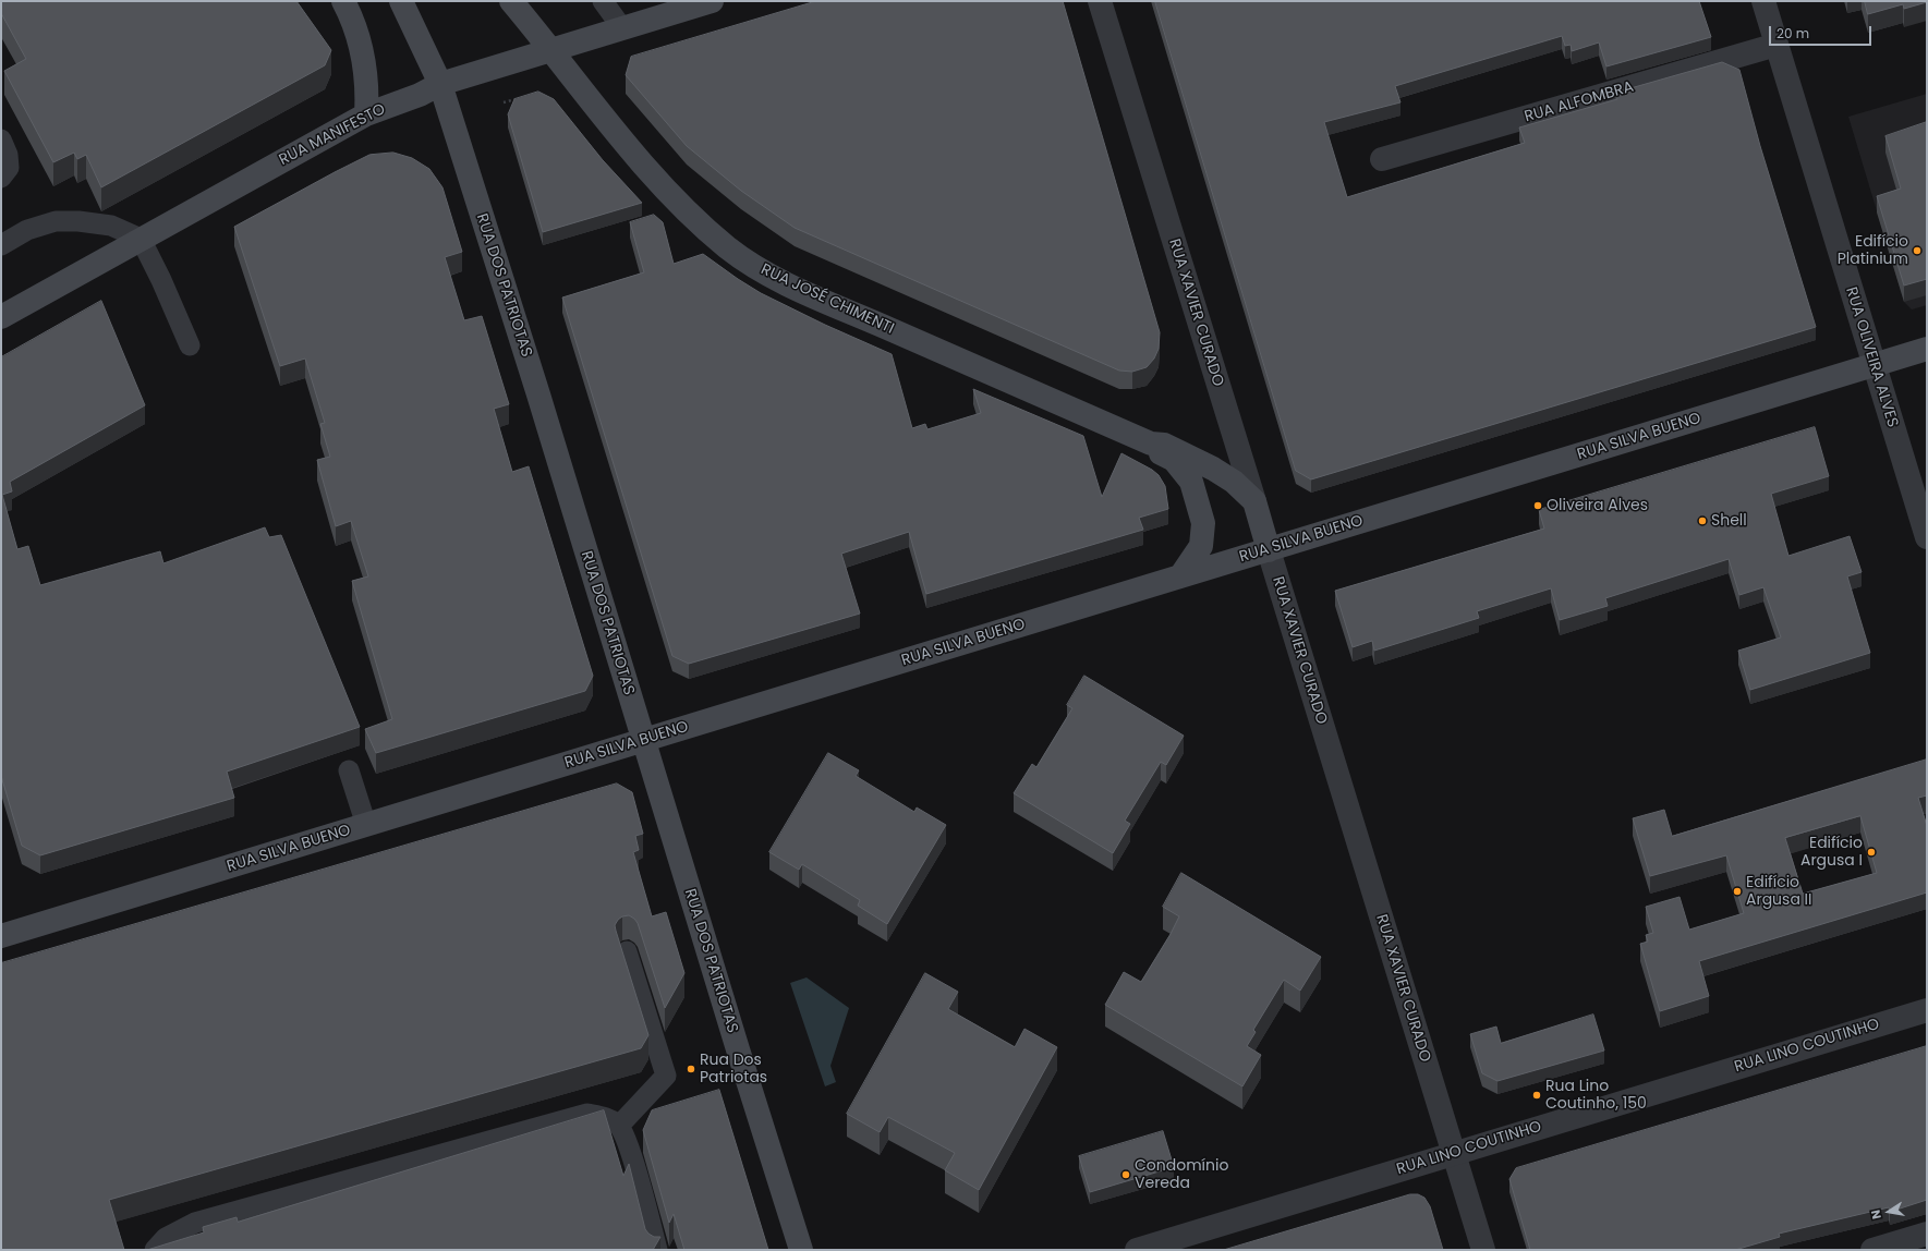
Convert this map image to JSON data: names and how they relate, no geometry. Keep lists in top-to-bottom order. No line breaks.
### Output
{"streets":{"main road":["RUA MANIFESTO","RUA DOS PATRIOTAS","RUA JOSÉ CHIMENTI","RUA XAVIER CURADO","RUA SILVA BUENO"],"street":["RUA ALFOMBRA","RUA OLIVEIRA ALVES","RUA LINO COUTINHO"]},"crossings":[["RUA ALFOMBRA","RUA OLIVEIRA ALVES"],["RUA MANIFESTO","RUA DOS PATRIOTAS"],["RUA MANIFESTO","RUA JOSÉ CHIMENTI"],["RUA DOS PATRIOTAS","RUA SILVA BUENO"],["RUA JOSÉ CHIMENTI","RUA XAVIER CURADO"],["RUA JOSÉ CHIMENTI","RUA SILVA BUENO"],["RUA XAVIER CURADO","RUA SILVA BUENO"],["RUA XAVIER CURADO","RUA LINO COUTINHO"],["RUA OLIVEIRA ALVES","RUA SILVA BUENO"]],"places":["Edifício Platinium","Oliveira Alves","Shell","Edifício Argusa I","Edifício Argusa II","Rua Dos Patriotas","Rua Lino Coutinho, 150","Condomínio Vereda"],"scale_bar":"20 m","north":"left"}
